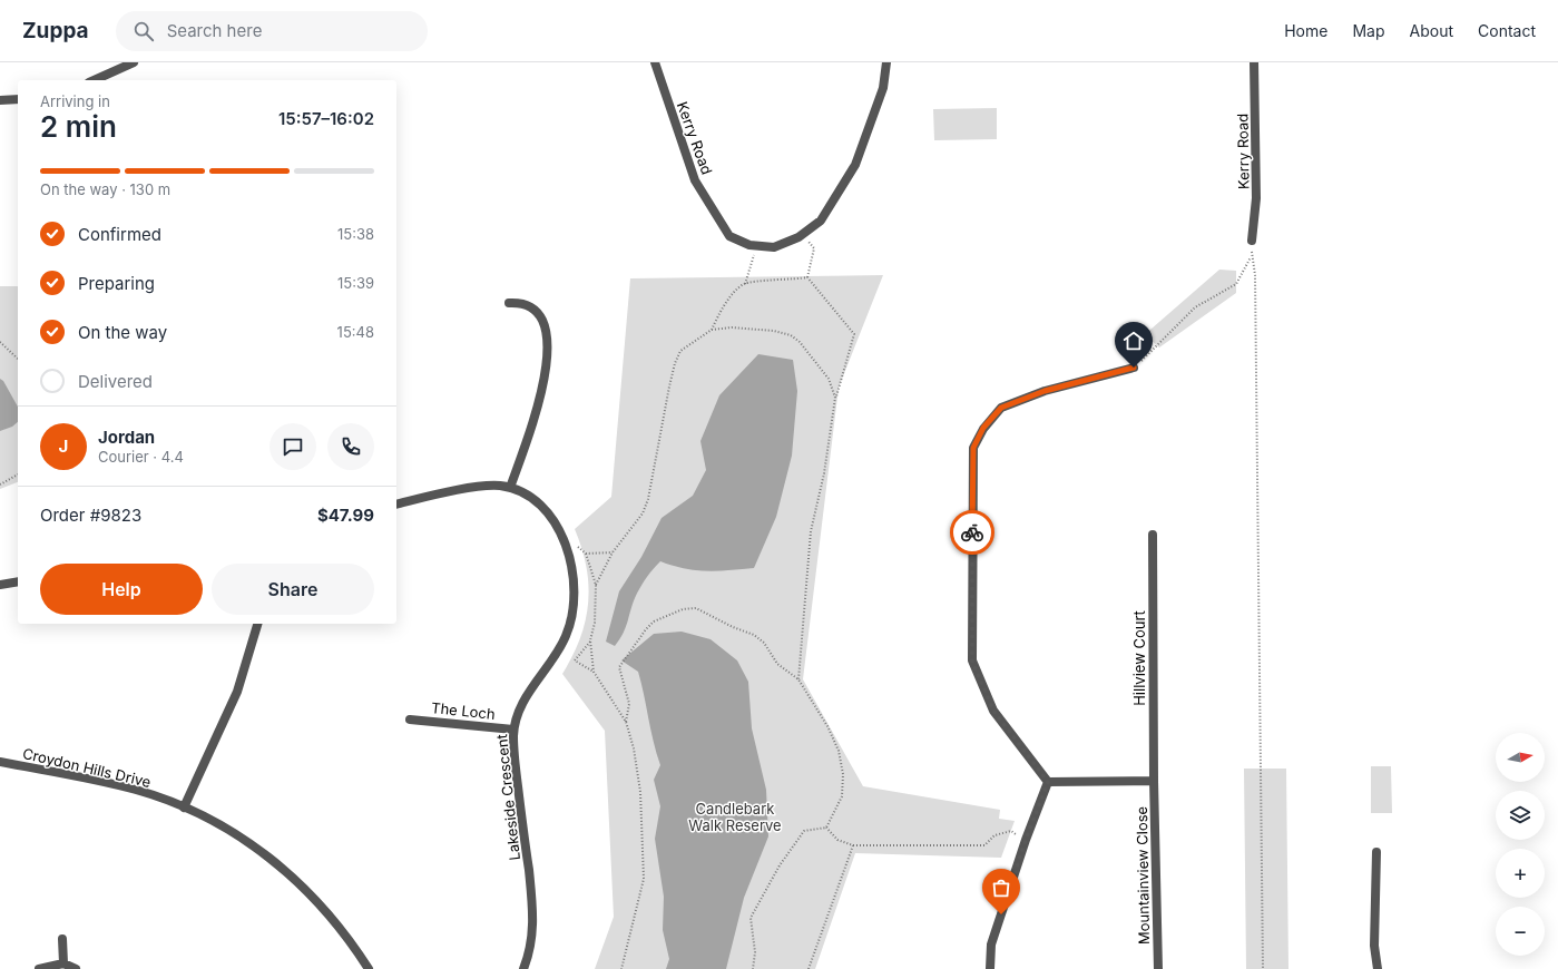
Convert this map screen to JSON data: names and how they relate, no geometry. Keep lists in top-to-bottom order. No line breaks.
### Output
{"streets":{"street":["Kerry Road","Hillview Court","The Loch","Croydon Hills Drive","Lakeside Crescent","Mountainview Close"]},"crossings":[["Hillview Court","Mountainview Close"],["The Loch","Lakeside Crescent"]],"parks":["Candlebark Walk Reserve"],"north":"right","page":{"header":"Zuppa","search":"Search here","nav":["Home","Map","About","Contact"],"heading":["2 min","Arriving in","15:57–16:02"],"panel":["Jordan","Courier · 4.4","Order #9823","$47.99"],"bar":"On the way · 130 m","list":[["Confirmed","15:38"],["Preparing","15:39"],["On the way","15:48"],"Delivered"],"round":"J","buttons":["Help","Share"],"map_buttons":["+","−"]}}
